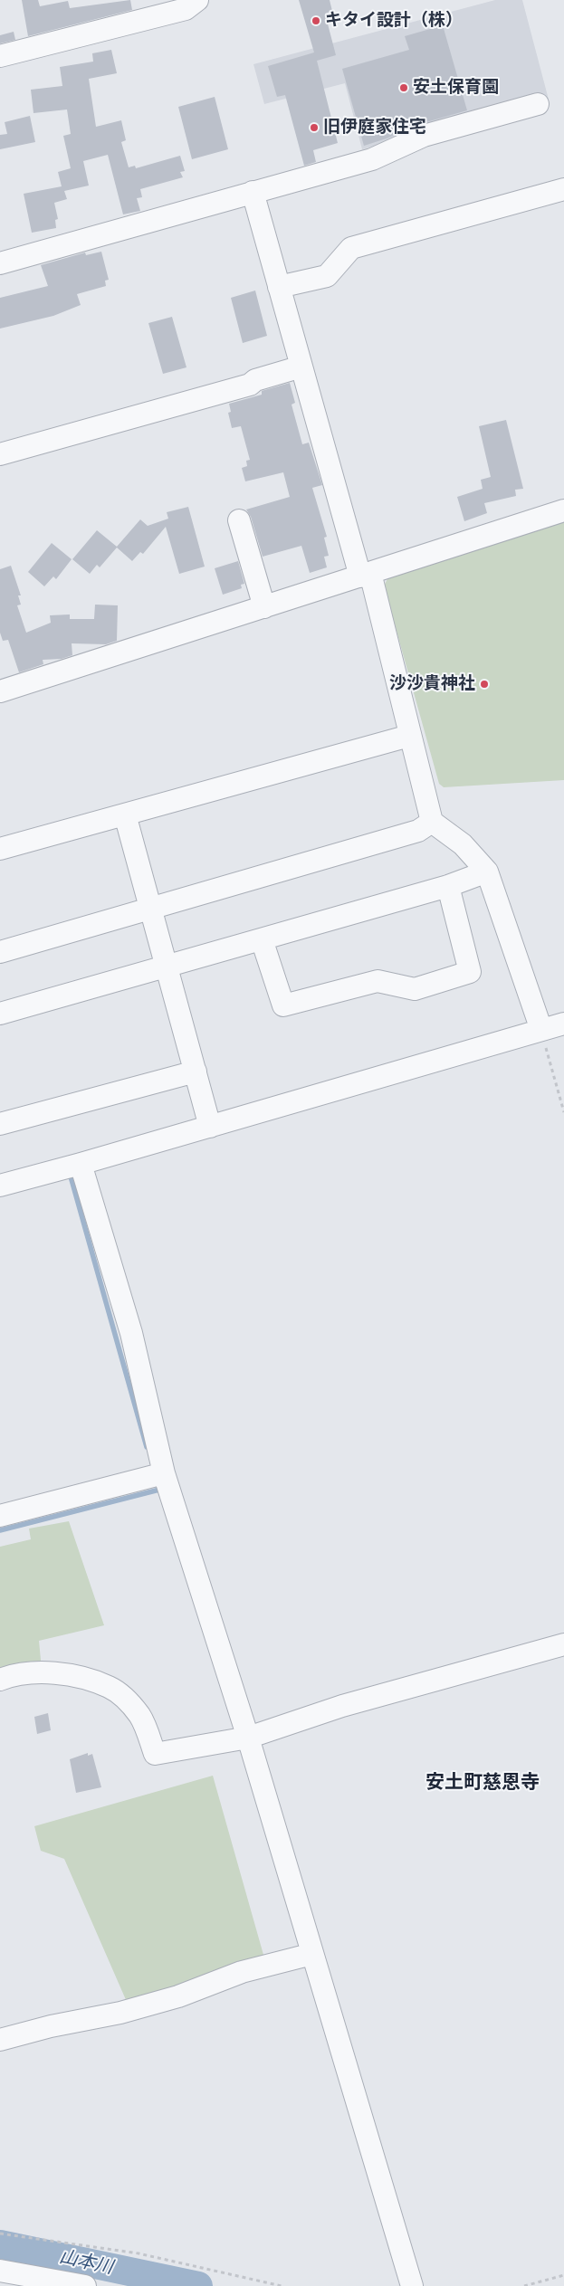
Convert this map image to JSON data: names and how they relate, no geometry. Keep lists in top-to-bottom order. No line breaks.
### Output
{"districts":["安土町慈恩寺"],"water":["山本川"],"places":["キタイ設計（株）","安土保育園","旧伊庭家住宅","沙沙貴神社"]}
